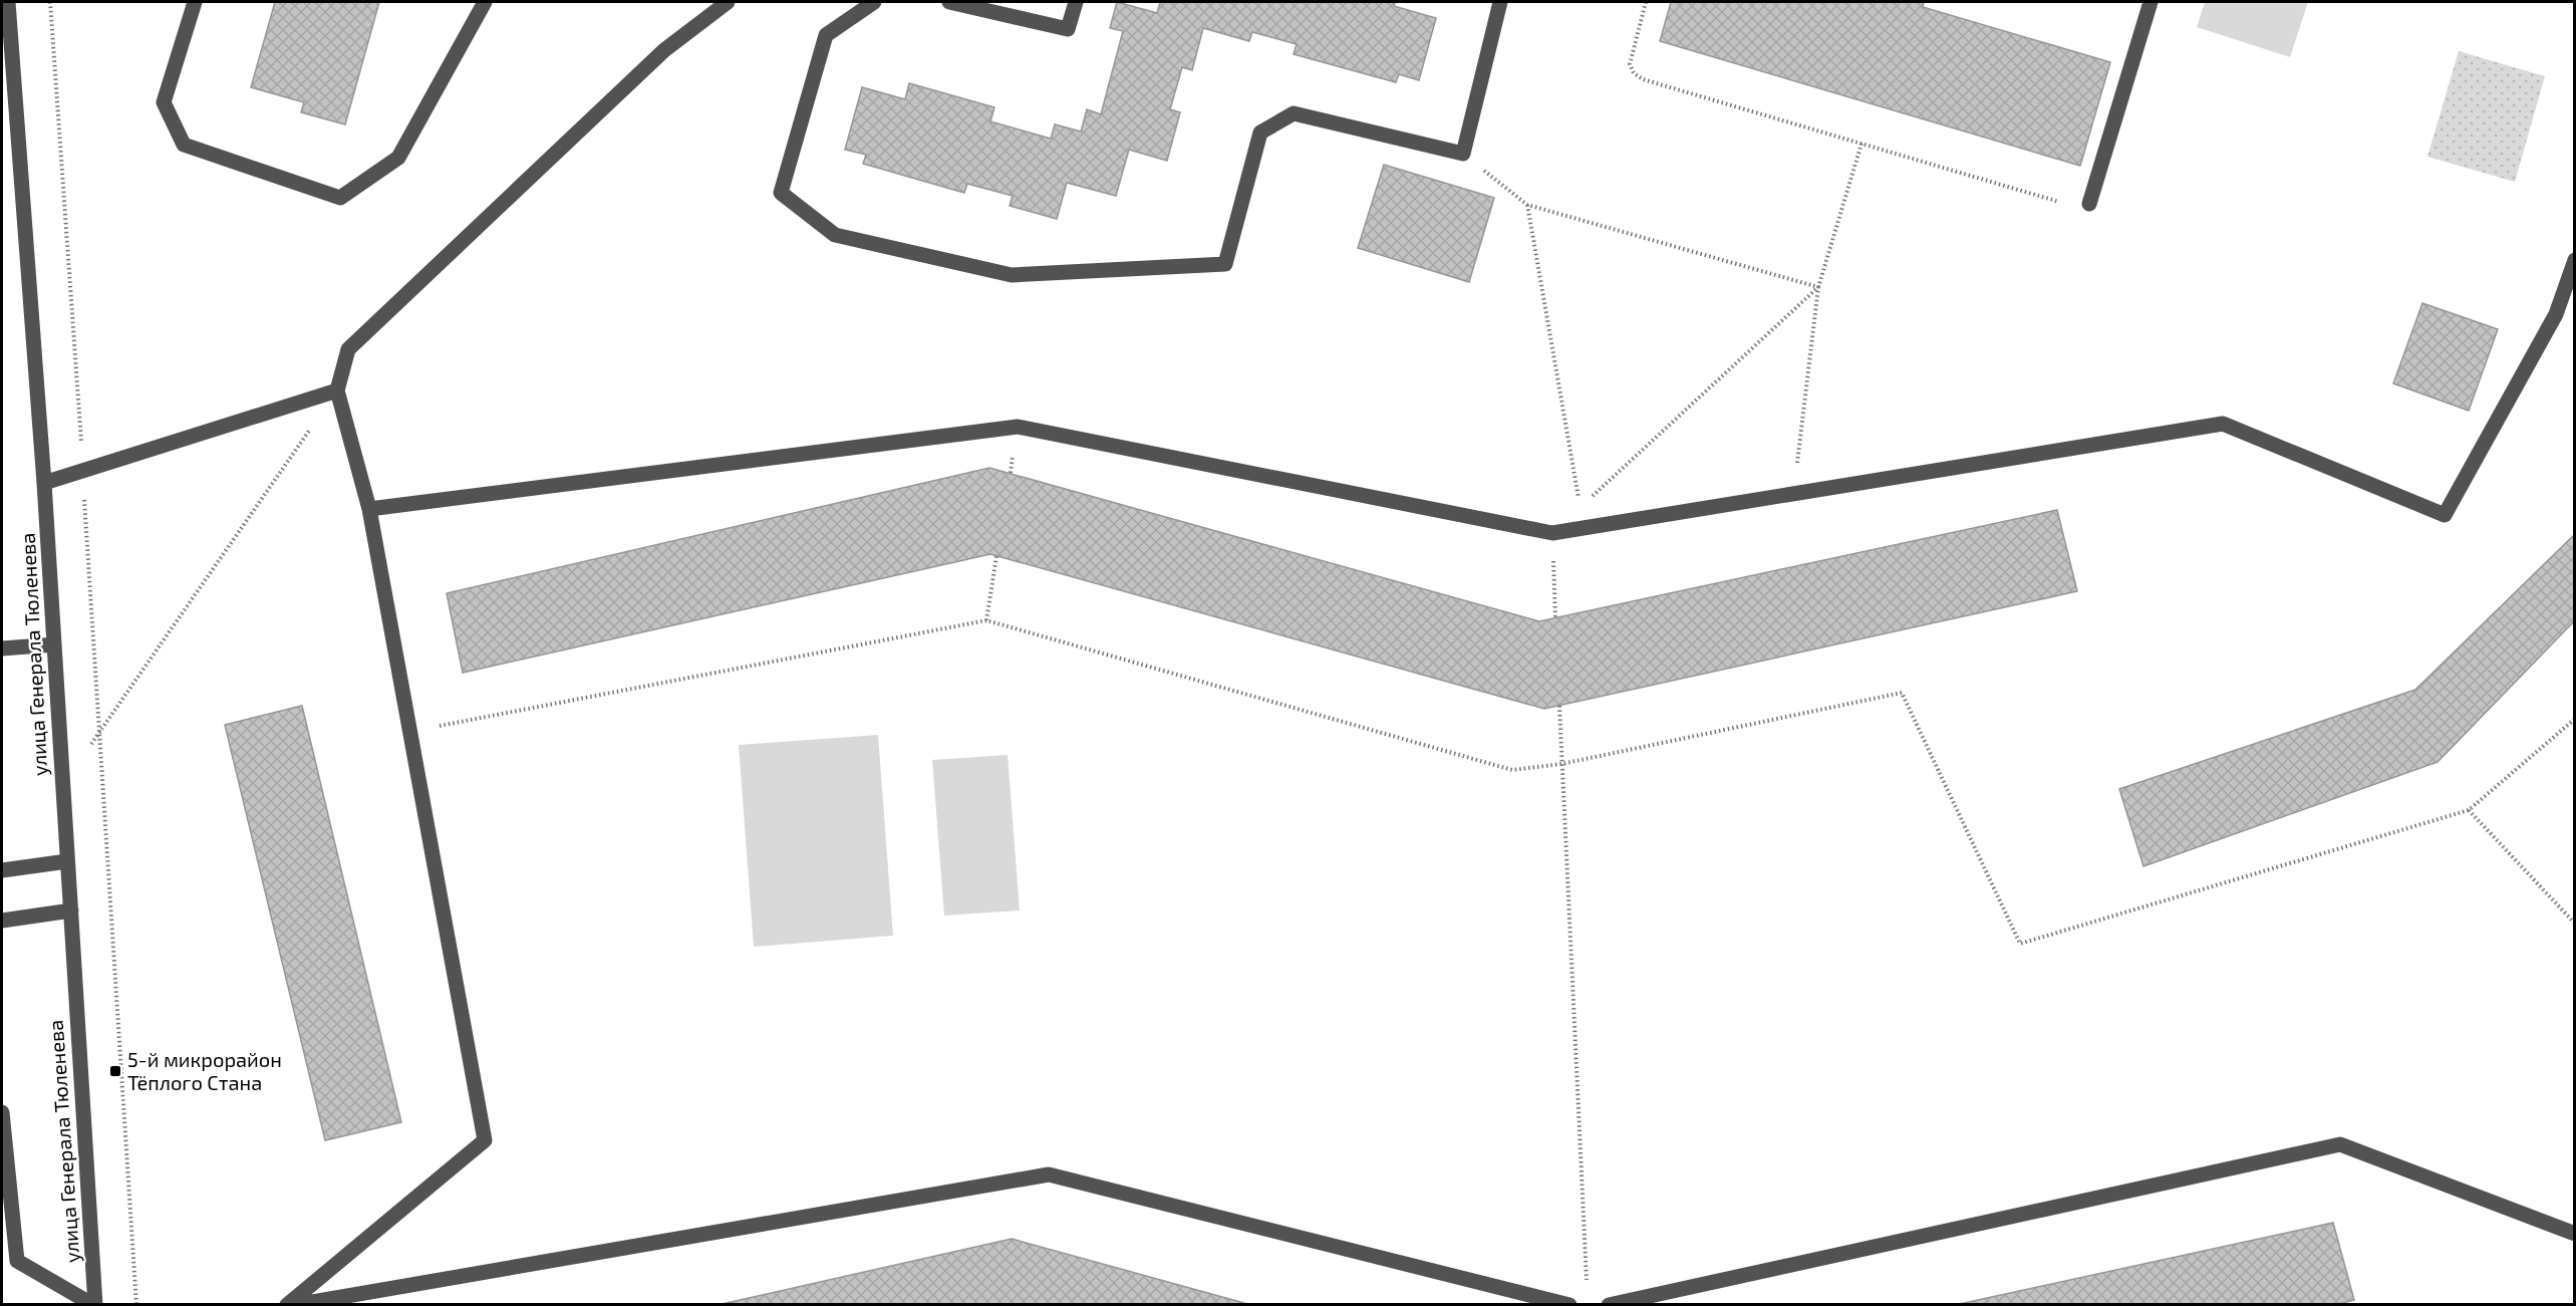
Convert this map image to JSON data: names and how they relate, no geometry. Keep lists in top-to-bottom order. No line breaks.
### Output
{"streets":{"street":["улица Генерала Тюленева"]},"places":{"transit":["5-й микрорайон Тёплого Стана"]}}
